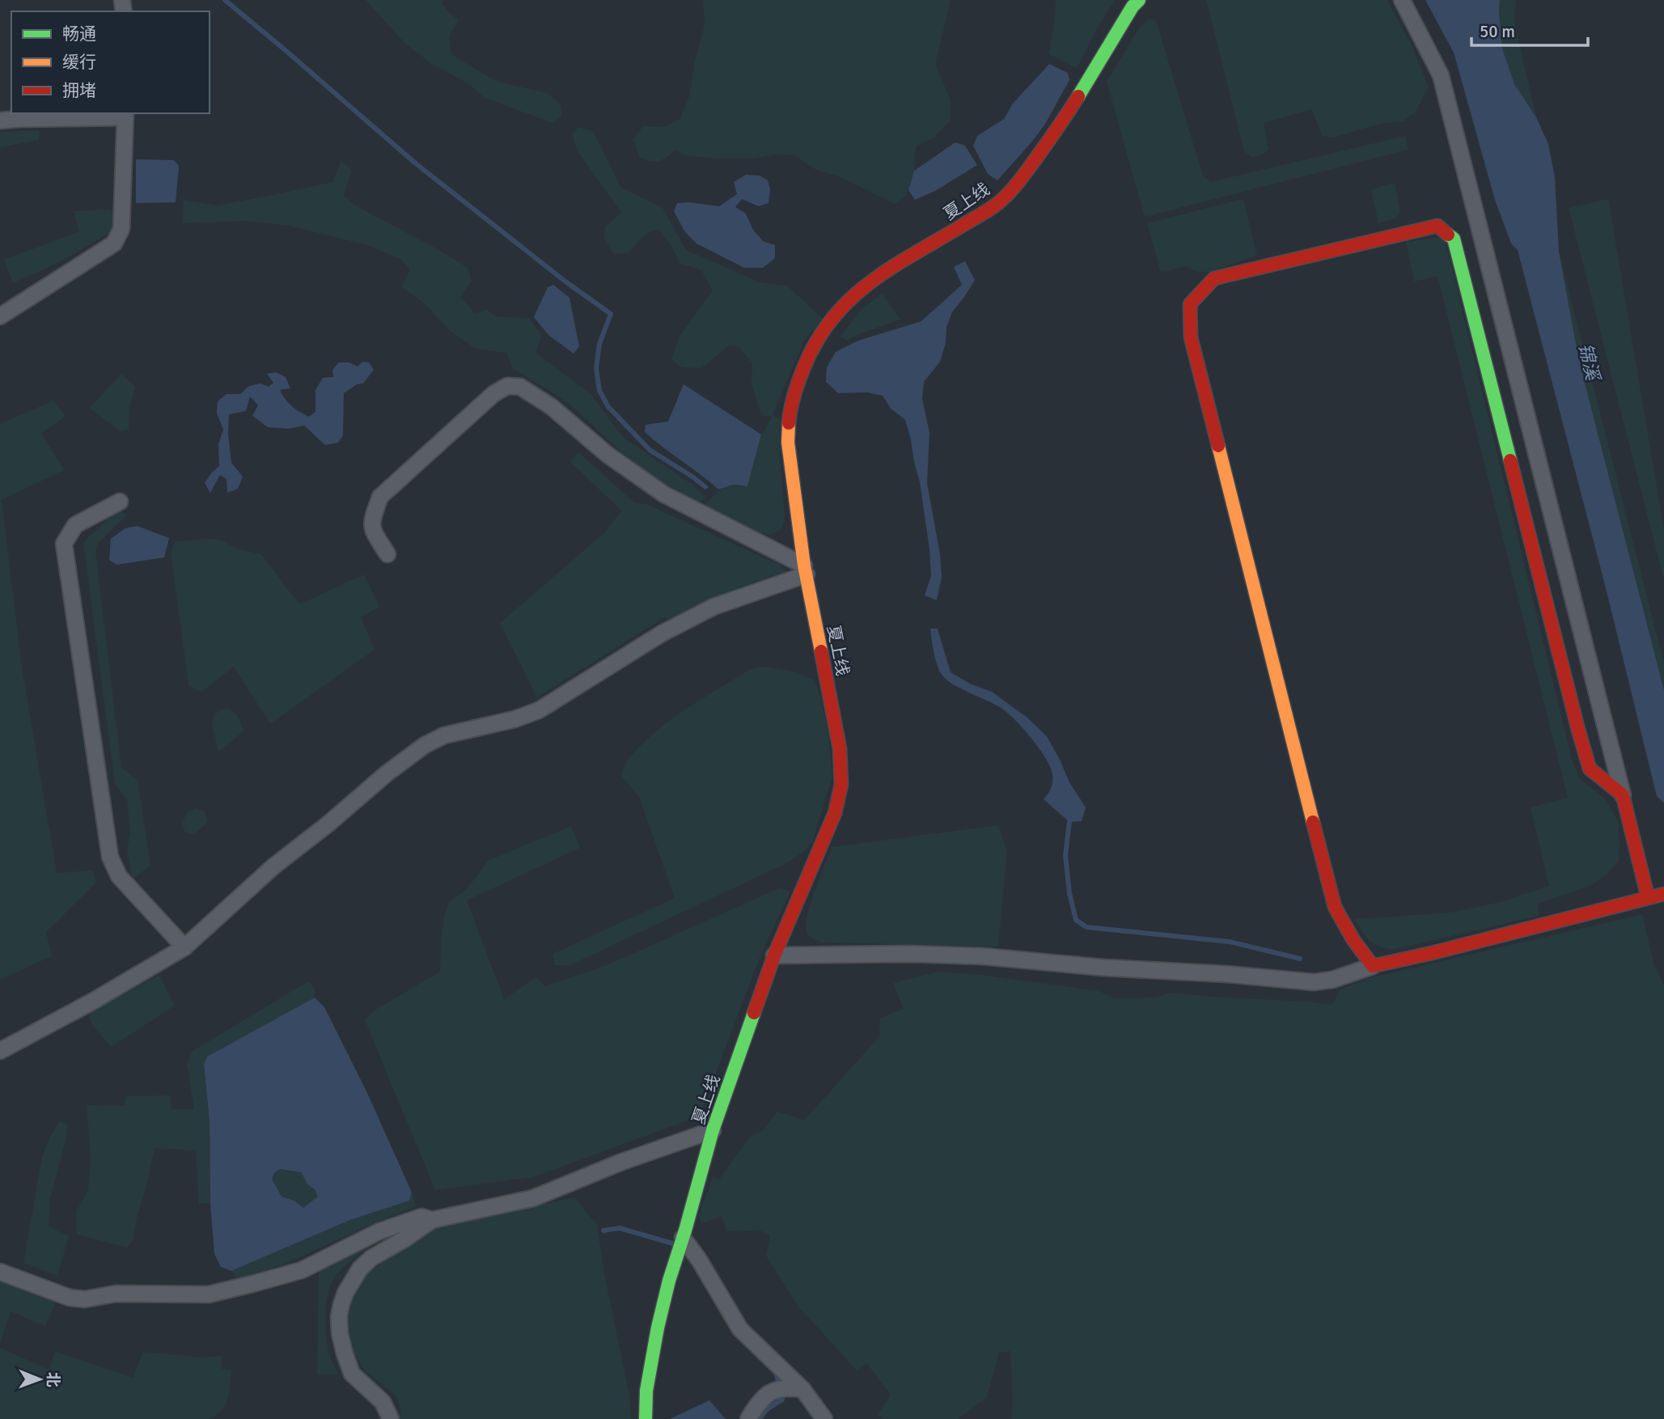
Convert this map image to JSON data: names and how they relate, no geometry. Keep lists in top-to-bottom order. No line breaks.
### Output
{"streets":{"street":["夏上线"]},"water":["锦溪"],"legend":["畅通","缓行","拥堵"],"scale_bar":"50 m","north":"right"}
